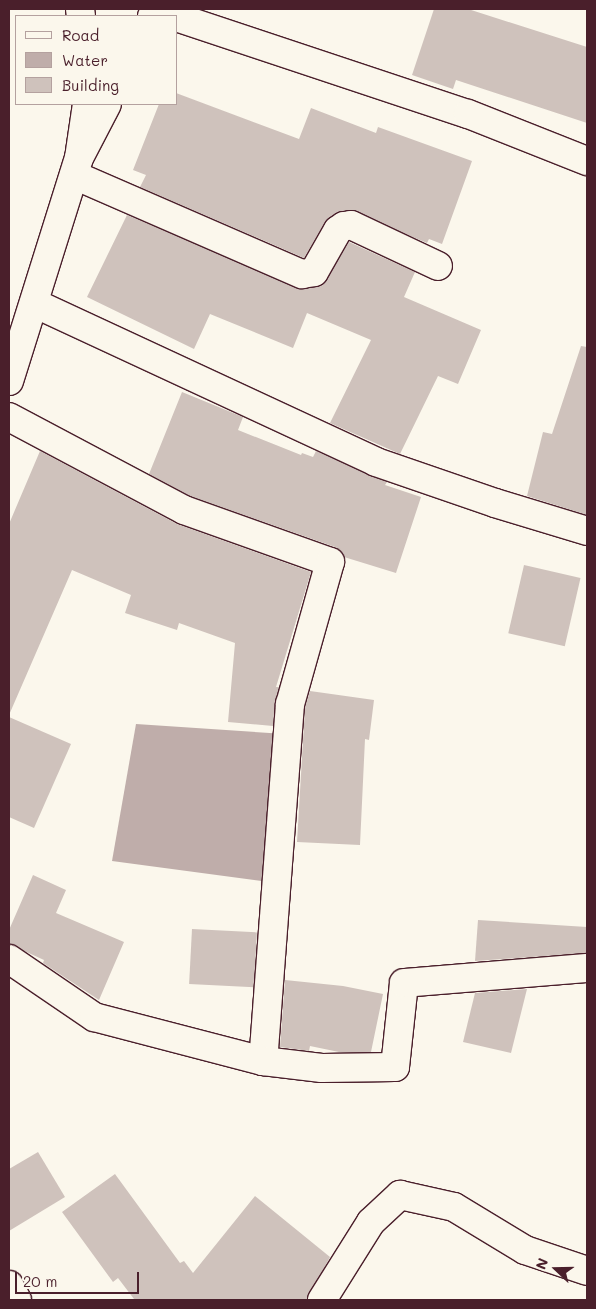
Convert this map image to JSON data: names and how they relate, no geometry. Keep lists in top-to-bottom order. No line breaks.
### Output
{"legend":["Road","Water","Building"],"scale_bar":"20 m","north":"left"}
